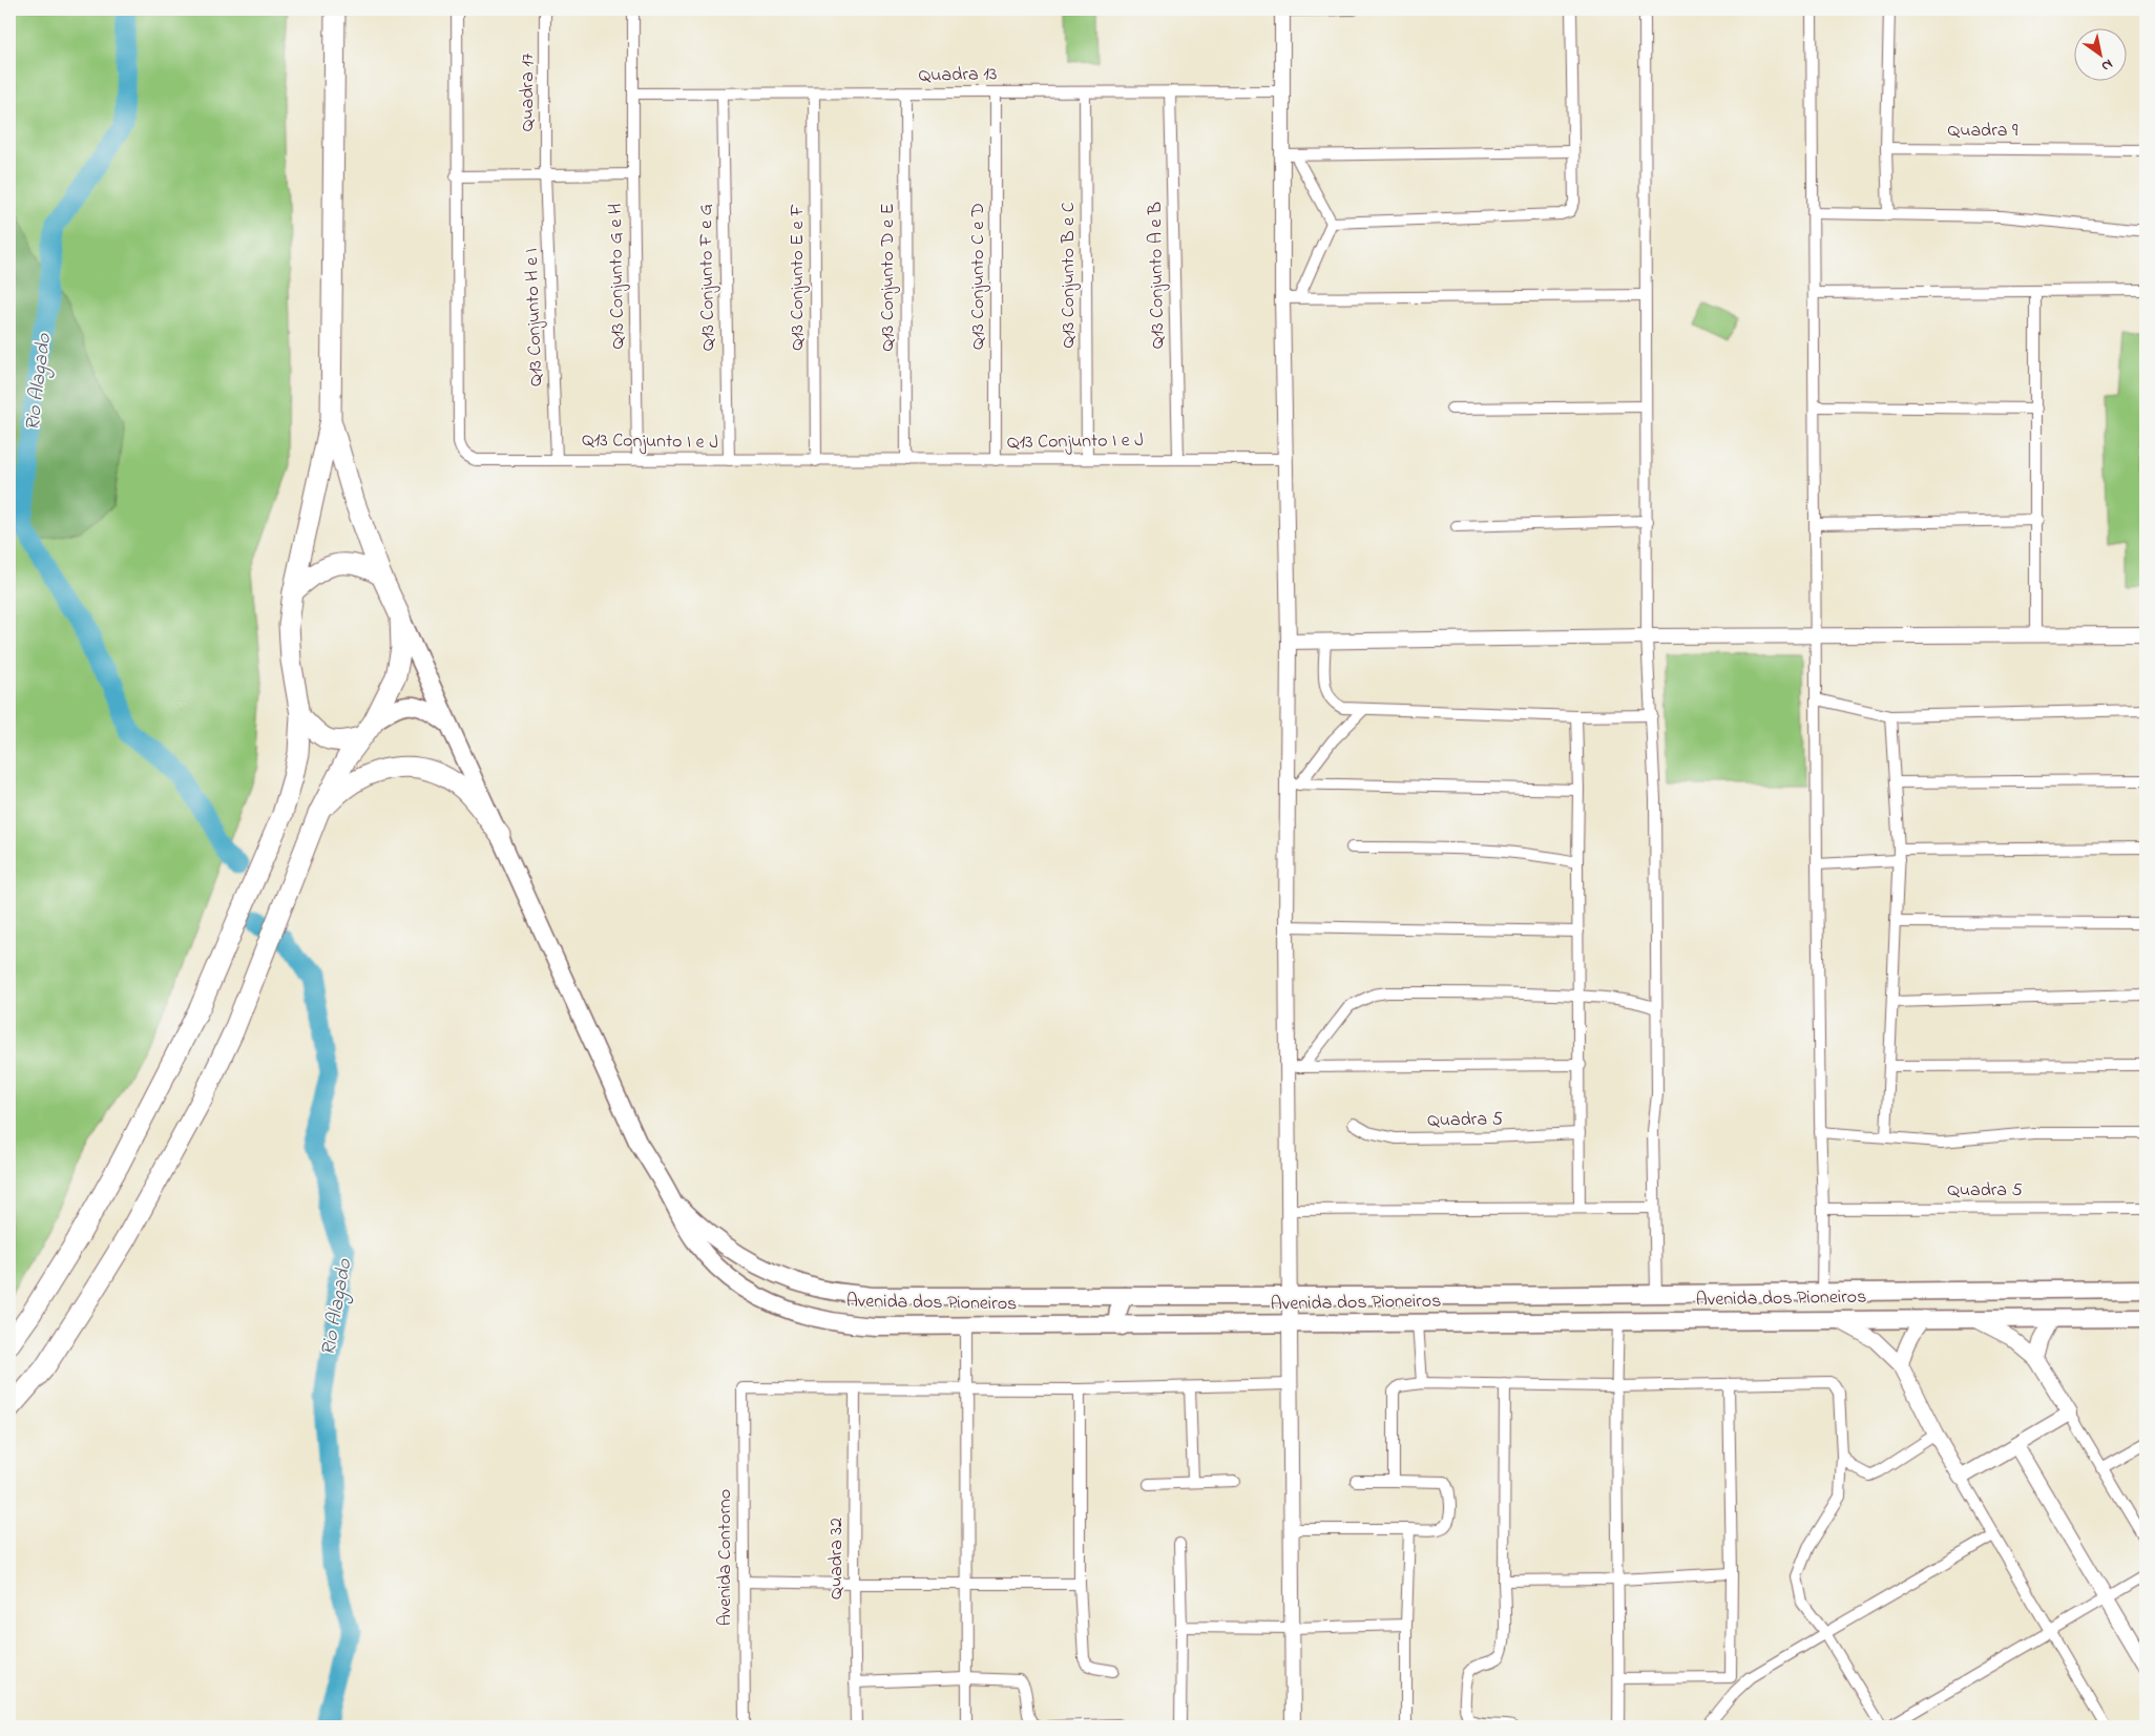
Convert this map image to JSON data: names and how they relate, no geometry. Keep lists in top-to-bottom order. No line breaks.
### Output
{"streets":{"main road":["Avenida dos Pioneiros"],"street":["Quadra 13","Quadra 17","Quadra 9","Q13 Conjunto B e C","Q13 Conjunto A e B","Q13 Conjunto G e H","Q13 Conjunto C e D","Q13 Conjunto F e G","Q13 Conjunto E e F","Q13 Conjunto D e E","Q13 Conjunto H e I","Q13 Conjunto I e J","Quadra 5","Avenida Contorno","Quadra 32"]},"crossings":[["Quadra 13","Q13 Conjunto B e C"],["Quadra 13","Q13 Conjunto A e B"],["Quadra 13","Q13 Conjunto G e H"],["Quadra 13","Q13 Conjunto C e D"],["Quadra 13","Q13 Conjunto F e G"],["Quadra 13","Q13 Conjunto E e F"],["Quadra 13","Q13 Conjunto D e E"],["Quadra 17","Q13 Conjunto H e I"],["Q13 Conjunto B e C","Q13 Conjunto I e J"],["Q13 Conjunto A e B","Q13 Conjunto I e J"],["Q13 Conjunto G e H","Q13 Conjunto I e J"],["Q13 Conjunto C e D","Q13 Conjunto I e J"],["Q13 Conjunto F e G","Q13 Conjunto I e J"],["Q13 Conjunto E e F","Q13 Conjunto I e J"],["Q13 Conjunto D e E","Q13 Conjunto I e J"],["Q13 Conjunto H e I","Q13 Conjunto I e J"],["Avenida Contorno","Quadra 32"]],"water":["Rio Alagado"],"north":"bottom right"}
